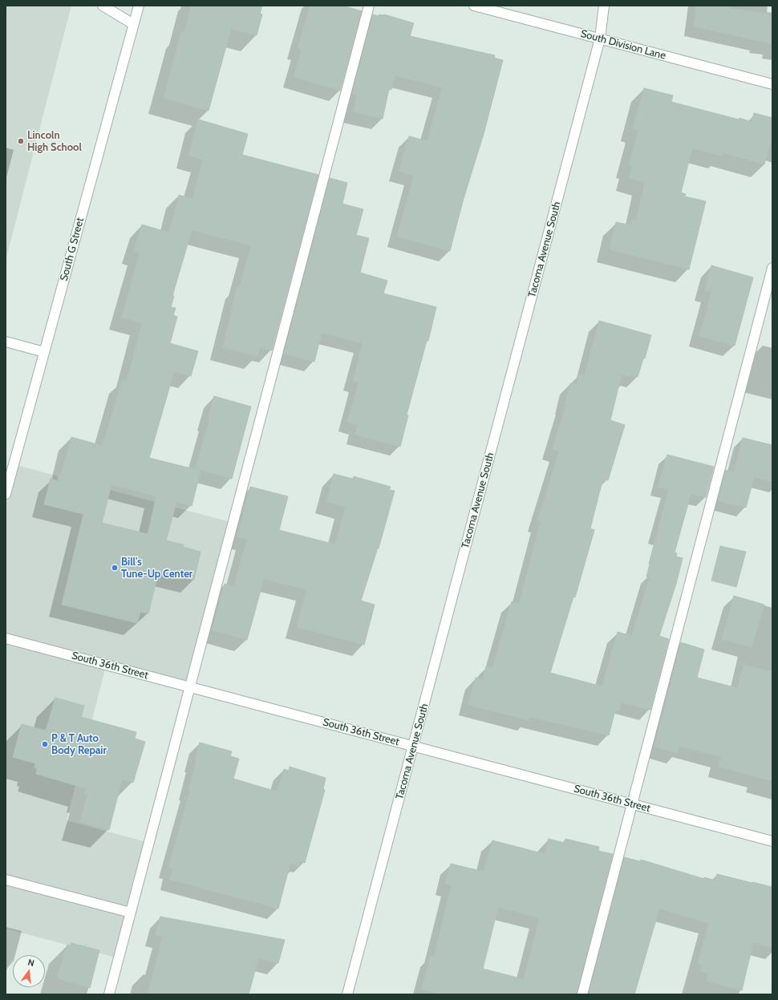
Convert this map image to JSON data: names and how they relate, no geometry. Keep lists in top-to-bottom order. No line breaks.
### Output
{"streets":{"street":["South Division Lane","South G Street","Tacoma Avenue South","South 36th Street"]},"crossings":[["South Division Lane","Tacoma Avenue South"],["Tacoma Avenue South","South 36th Street"]],"places":["Lincoln High School","Bill's Tune-Up Center","P & T Auto Body Repair"],"north":"top"}
